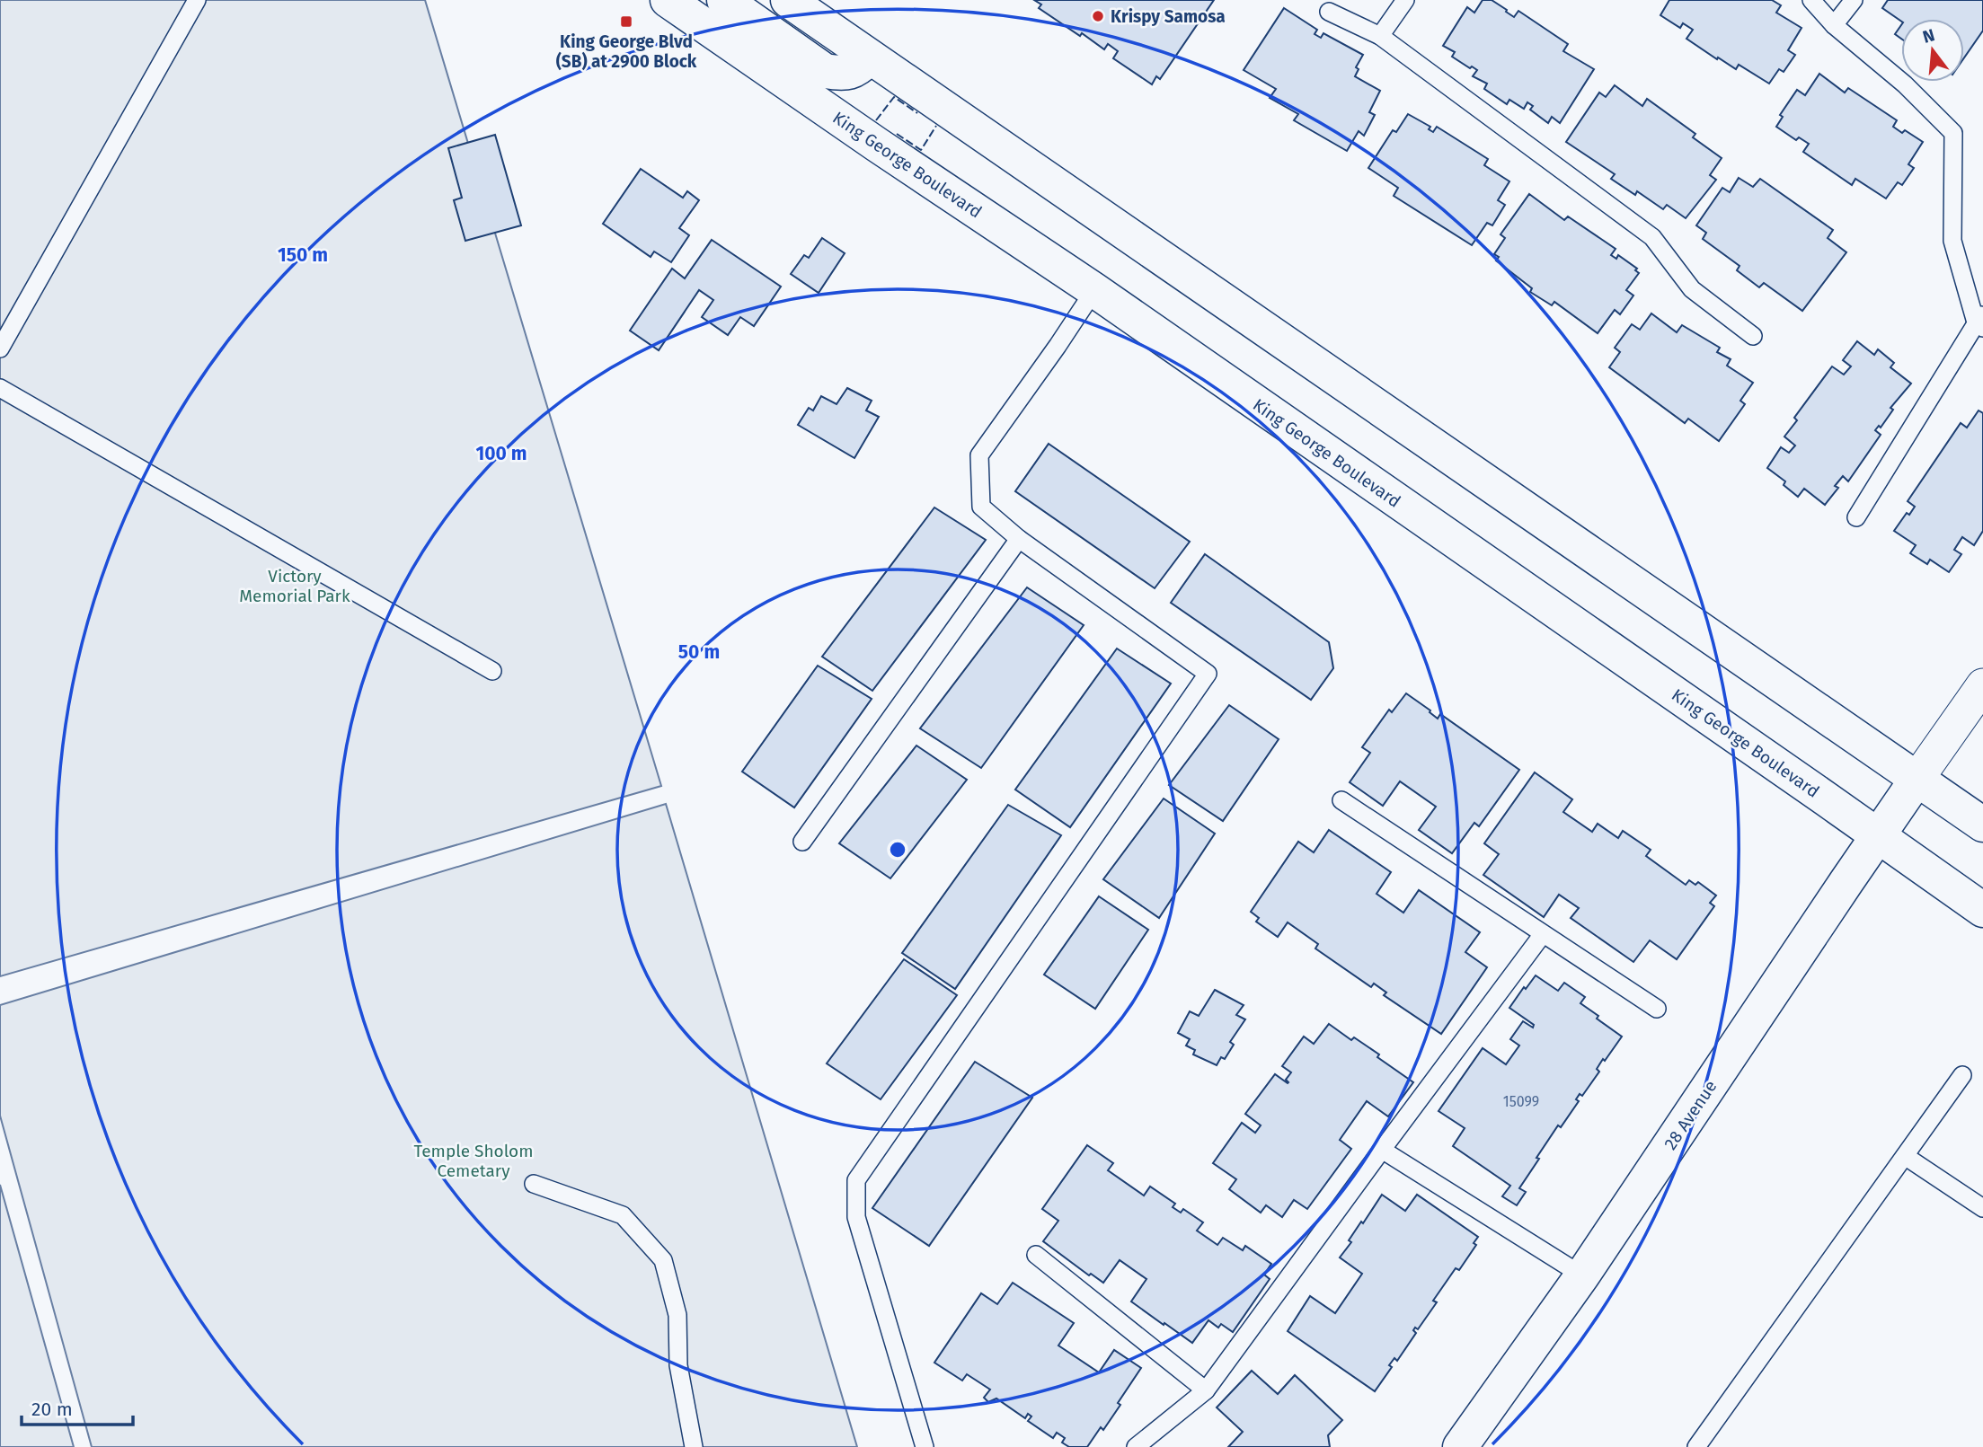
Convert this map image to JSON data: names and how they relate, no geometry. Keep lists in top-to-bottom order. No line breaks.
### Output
{"streets":{"main road":["King George Boulevard","28 Avenue"]},"crossings":[["King George Boulevard","28 Avenue"]],"parks":["Victory Memorial Park","Temple Sholom Cemetary"],"places":{"other":["Krispy Samosa"],"transit":["King George Blvd (SB) at 2900 Block"]},"house_numbers":["15099"],"scale_bar":"20 m","north":"top","rings":["150 m","100 m","50 m"]}
